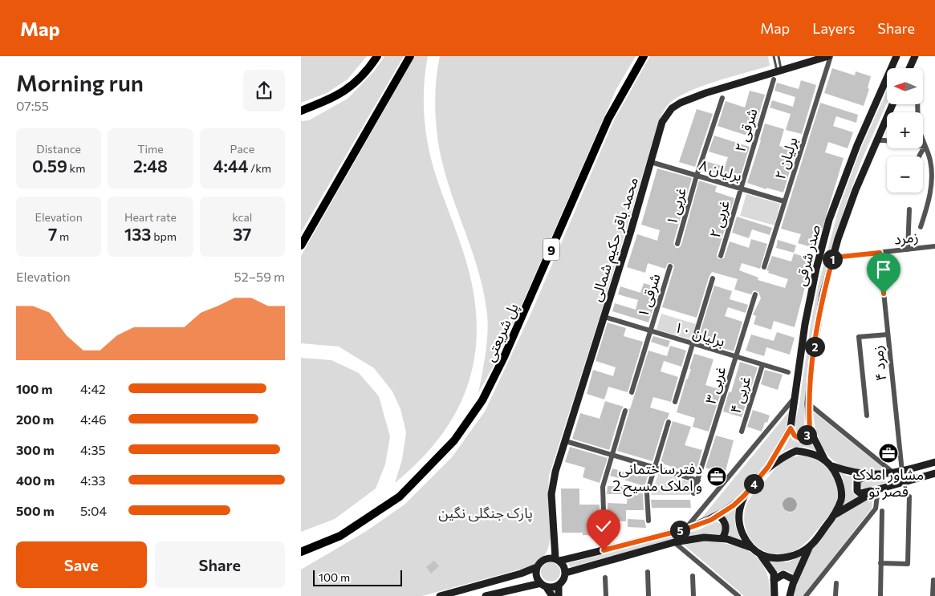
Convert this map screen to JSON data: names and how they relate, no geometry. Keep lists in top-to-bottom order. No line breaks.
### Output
{"streets":{"main road":["9","پل شریعتی"],"street":["۲ شرقی","برلیان ۲","برلیان ۸","۱ غربی","۲ غربی","زمرد","محمد باقر حکیم شمالی","صدر شرقی","۱ شرقی","برلیان ۱۰","زمرد ۴","۳ غربی","۴ غربی"]},"crossings":[["۲ شرقی","برلیان ۸"],["۲ شرقی","۲ غربی"],["برلیان ۲","برلیان ۸"],["برلیان ۲","محمد باقر حکیم شمالی"],["برلیان ۸","۱ غربی"],["برلیان ۸","۲ غربی"],["برلیان ۸","محمد باقر حکیم شمالی"],["زمرد","صدر شرقی"],["زمرد","زمرد ۴"],["محمد باقر حکیم شمالی","برلیان ۱۰"],["۱ شرقی","برلیان ۱۰"],["برلیان ۱۰","۳ غربی"],["برلیان ۱۰","۴ غربی"]],"parks":["پارک جنگلی نگین"],"places":{"office":["مشاور املاک قصر تو","دفتر ساختمانی و املاک مسیح 2"]},"scale_bar":"100 m","north":"left","page":{"header":"Map","nav":["Map","Layers","Share"],"heading":["Morning run","07:55"],"map_buttons":["+","−"],"stats":[["Distance","0.59 km"],["Time","2:48"],["Pace","4:44 /km"],["Elevation","7 m"],["Heart rate","133 bpm"],["kcal","37"]],"pins":["1","2","3","4","5"],"chart":["Elevation","52–59 m"],"list":[{"name":"100 m","note":"4:42"},{"name":"200 m","note":"4:46"},{"name":"300 m","note":"4:35"},{"name":"400 m","note":"4:33"},{"name":"500 m","note":"5:04"}],"buttons":["Save","Share"],"scale":"100 m"}}
